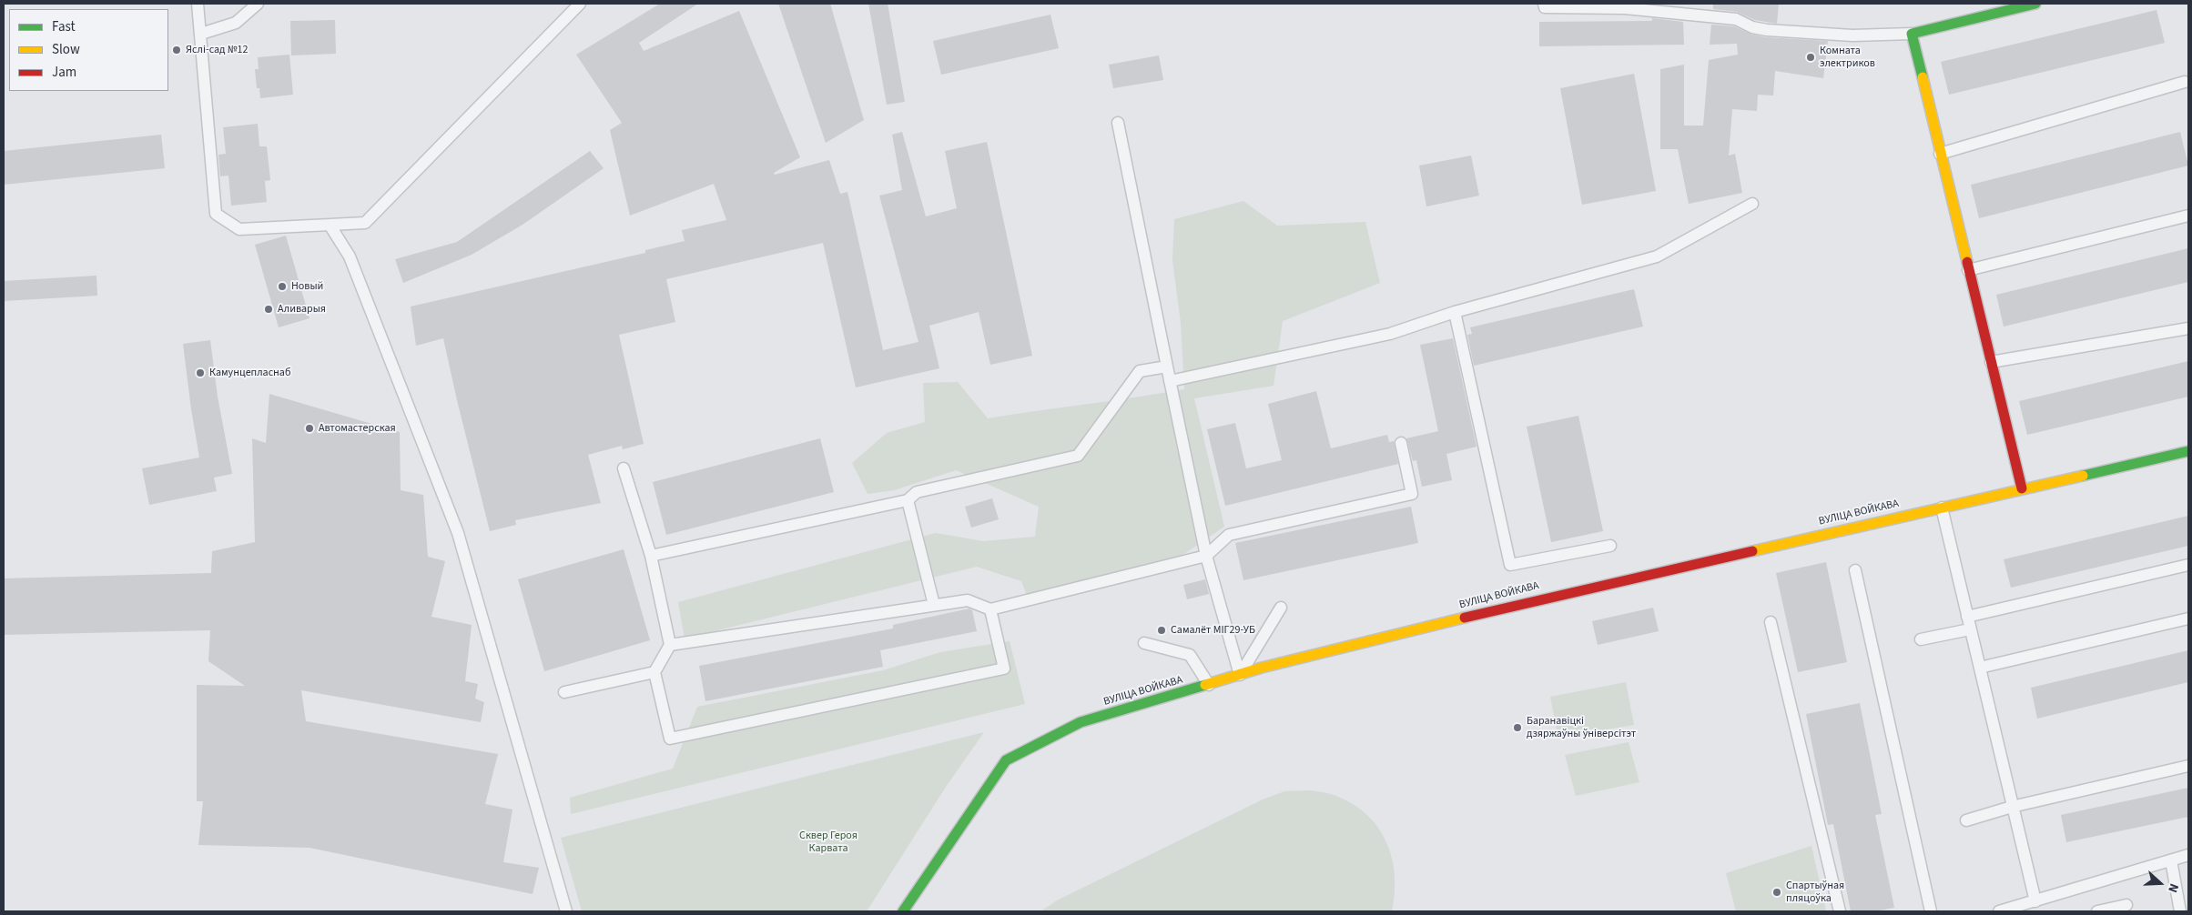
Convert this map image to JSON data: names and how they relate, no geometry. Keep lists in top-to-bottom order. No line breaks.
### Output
{"streets":{"main road":["ВУЛІЦА ВОЙКАВА"]},"parks":["Сквер Героя Карвата"],"places":["Яслі-сад №12","Комната электриков","Новый","Аливарыя","Камунцепласнаб","Автомастерская","Самалёт МІГ29-УБ","Баранавіцкі дзяржаўны ўніверсітэт","Спартыўная пляцоўка"],"legend":["Fast","Slow","Jam"],"north":"right"}
